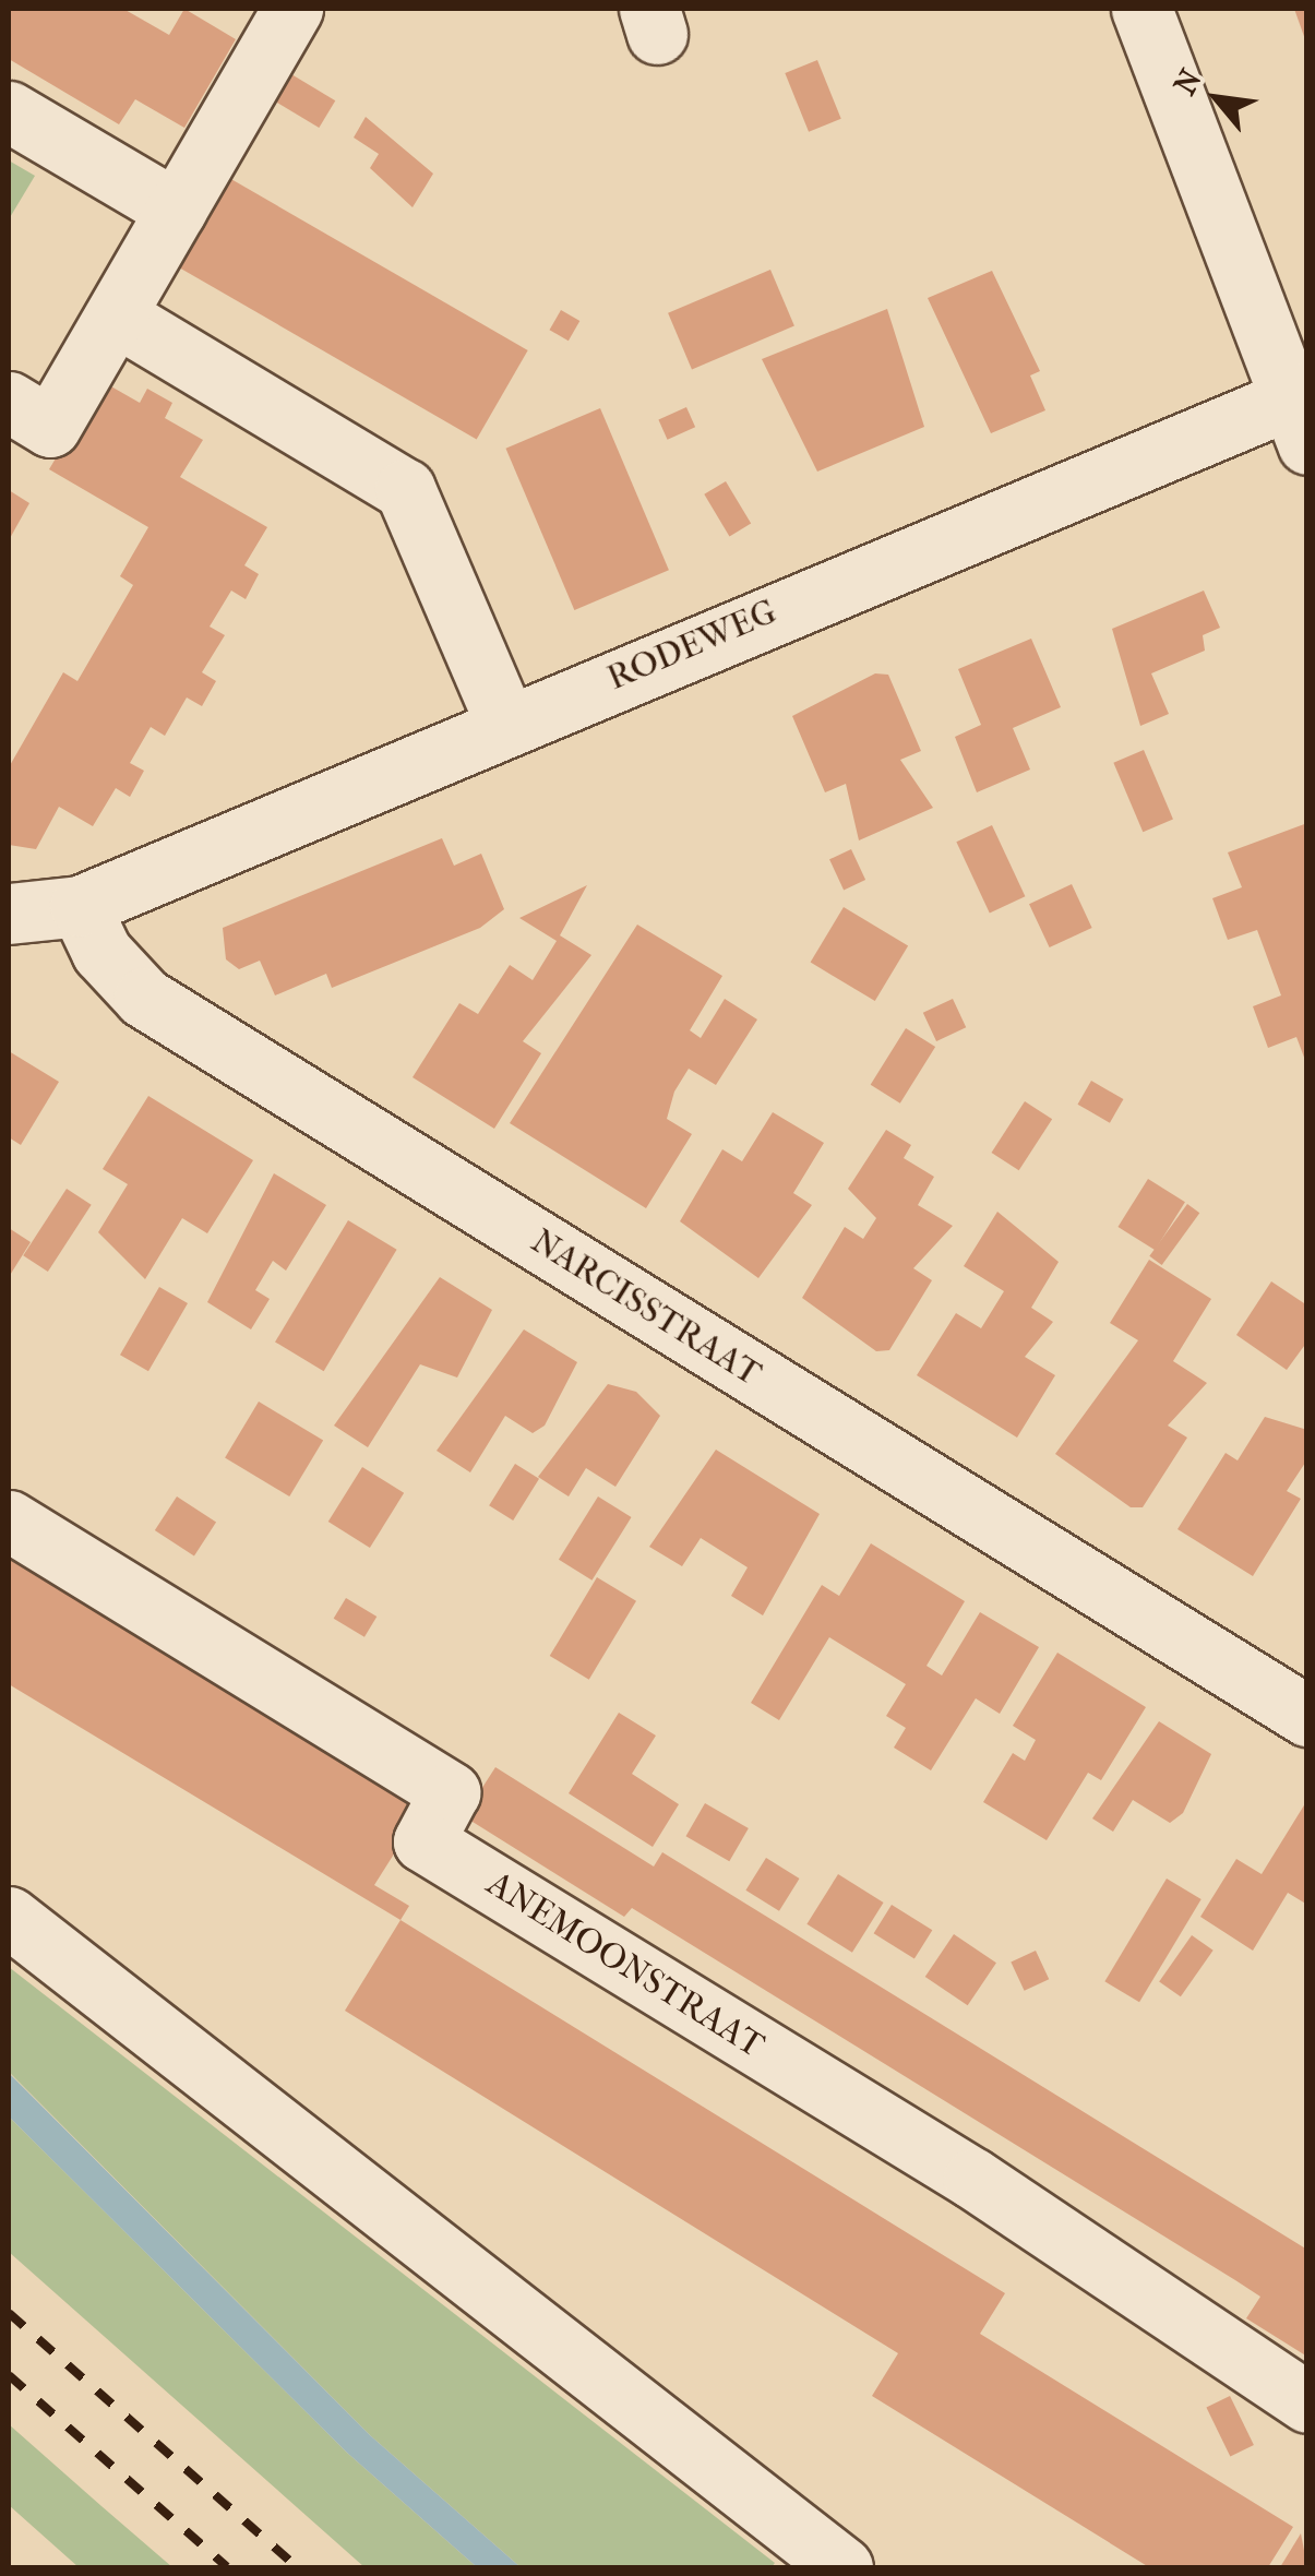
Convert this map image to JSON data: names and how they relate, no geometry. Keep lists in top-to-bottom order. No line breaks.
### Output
{"streets":{"street":["RODEWEG","NARCISSTRAAT","ANEMOONSTRAAT"]},"crossings":[["RODEWEG","NARCISSTRAAT"]],"north":"top left"}
